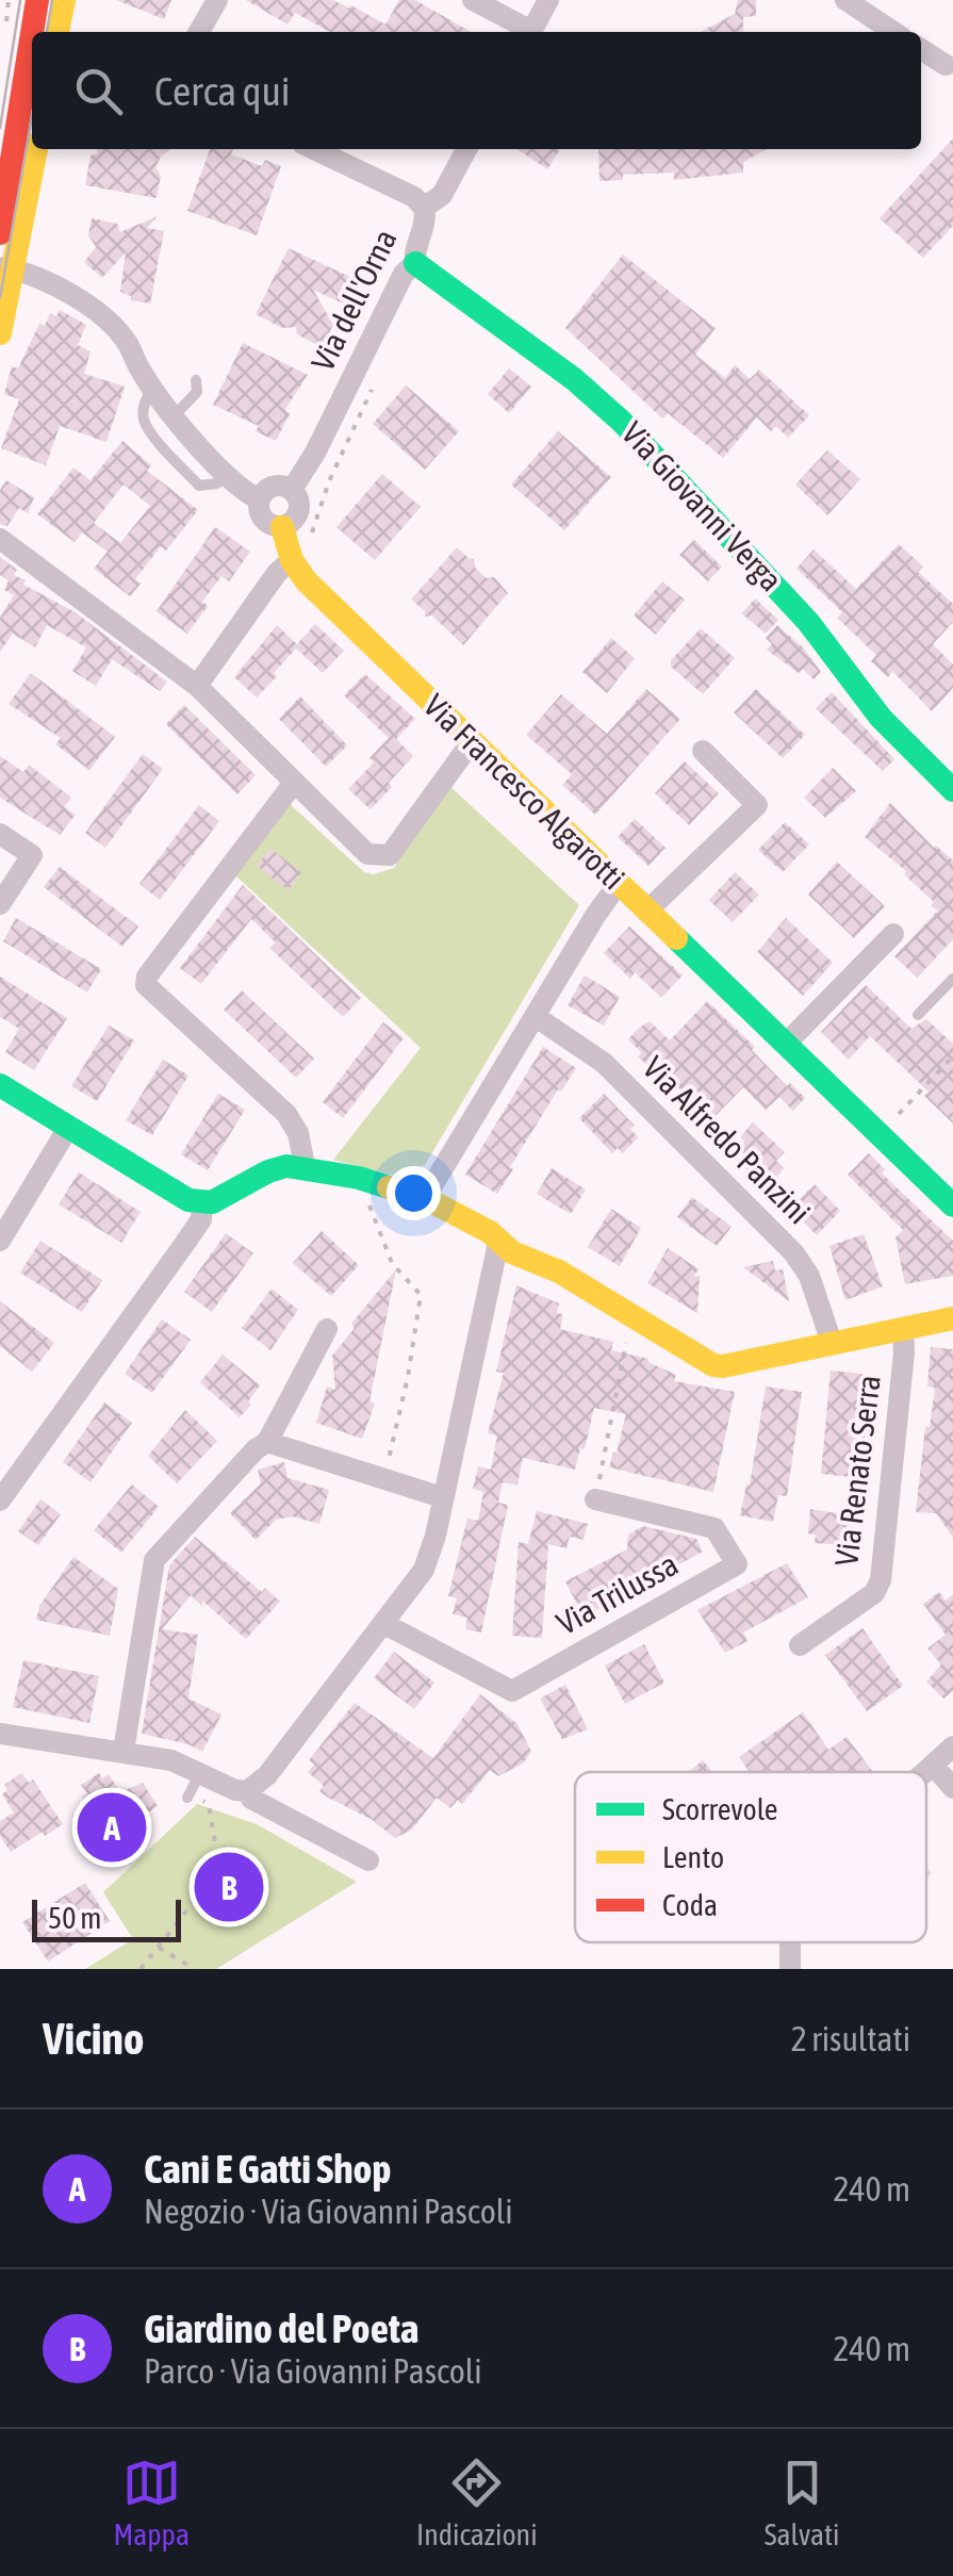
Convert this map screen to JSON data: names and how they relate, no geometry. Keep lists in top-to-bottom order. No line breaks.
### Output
{"streets":{"street":["Via dell'Orna","Via Giovanni Verga","Via Francesco Algarotti","Via Alfredo Panzini","Via Renato Serra","Via Trilussa"]},"crossings":[["Via dell'Orna","Via Giovanni Verga"],["Via dell'Orna","Via Francesco Algarotti"]],"legend":["Scorrevole","Lento","Coda"],"scale_bar":"50 m","page":{"search":"Cerca qui","pins":["A","B"],"scale":"50 m","heading":["Vicino","2 risultati"],"list":[{"mark":"A","name":"Cani E Gatti Shop","note":"Negozio · Via Giovanni Pascoli","value":"240 m"},{"mark":"B","name":"Giardino del Poeta","note":"Parco · Via Giovanni Pascoli","value":"240 m"}],"nav":["Mappa","Indicazioni","Salvati"]}}
